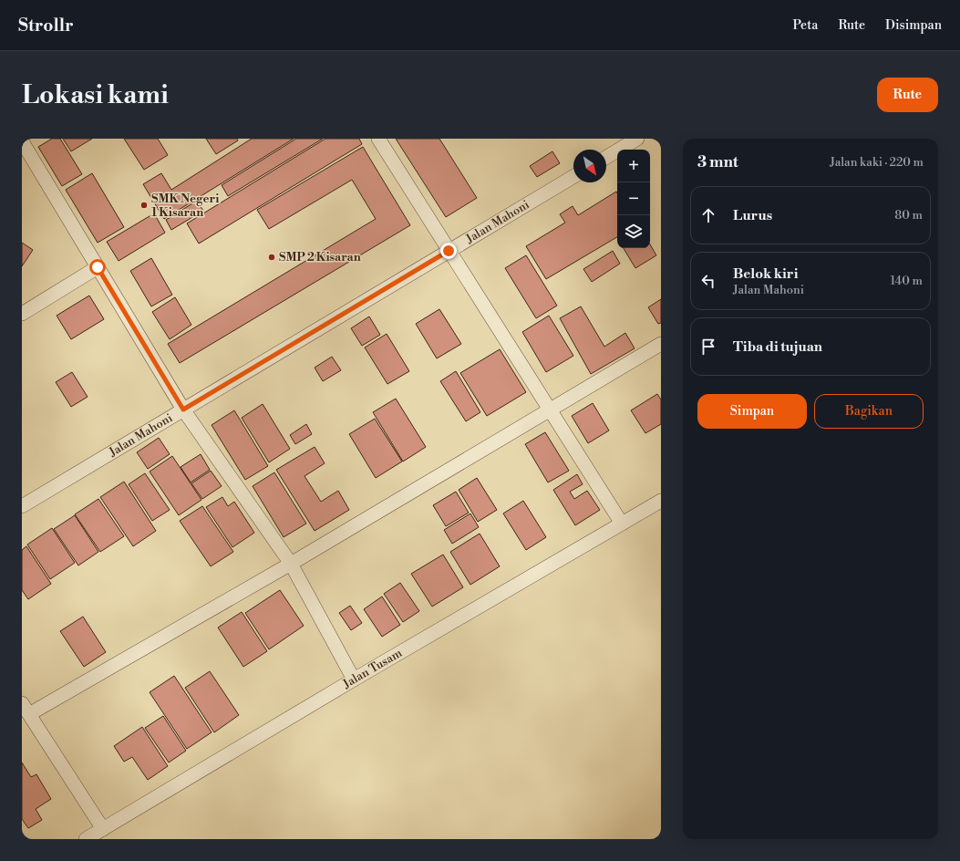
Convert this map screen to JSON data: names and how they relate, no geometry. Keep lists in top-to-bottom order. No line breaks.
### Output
{"streets":{"street":["Jalan Mahoni","Jalan Tusam"]},"places":["SMK Negeri 1 Kisaran","SMP 2 Kisaran"],"north":"bottom right","page":{"header":"Strollr","nav":["Peta","Rute","Disimpan"],"buttons":["Rute",["Simpan","Bagikan"]],"title":"Lokasi kami","heading":["3 mnt","Jalan kaki · 220 m"],"map_buttons":["+","−"],"list":[["Lurus","80 m"],["Belok kiri","Jalan Mahoni","140 m"],"Tiba di tujuan"]}}
